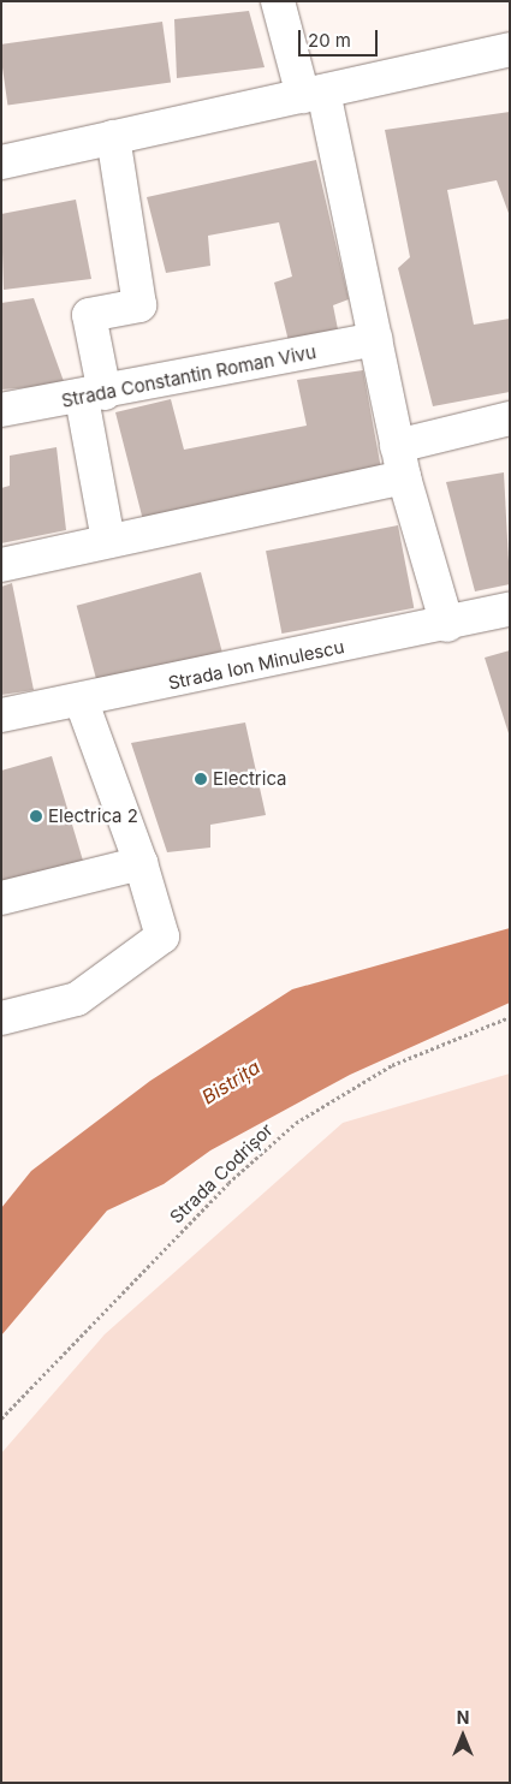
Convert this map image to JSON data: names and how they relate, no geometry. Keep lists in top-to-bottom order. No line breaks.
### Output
{"streets":{"street":["Strada Constantin Roman Vivu","Strada Ion Minulescu"],"path":["Strada Codrișor"]},"water":["Bistrița"],"places":["Electrica","Electrica 2"],"scale_bar":"20 m","north":"top"}
